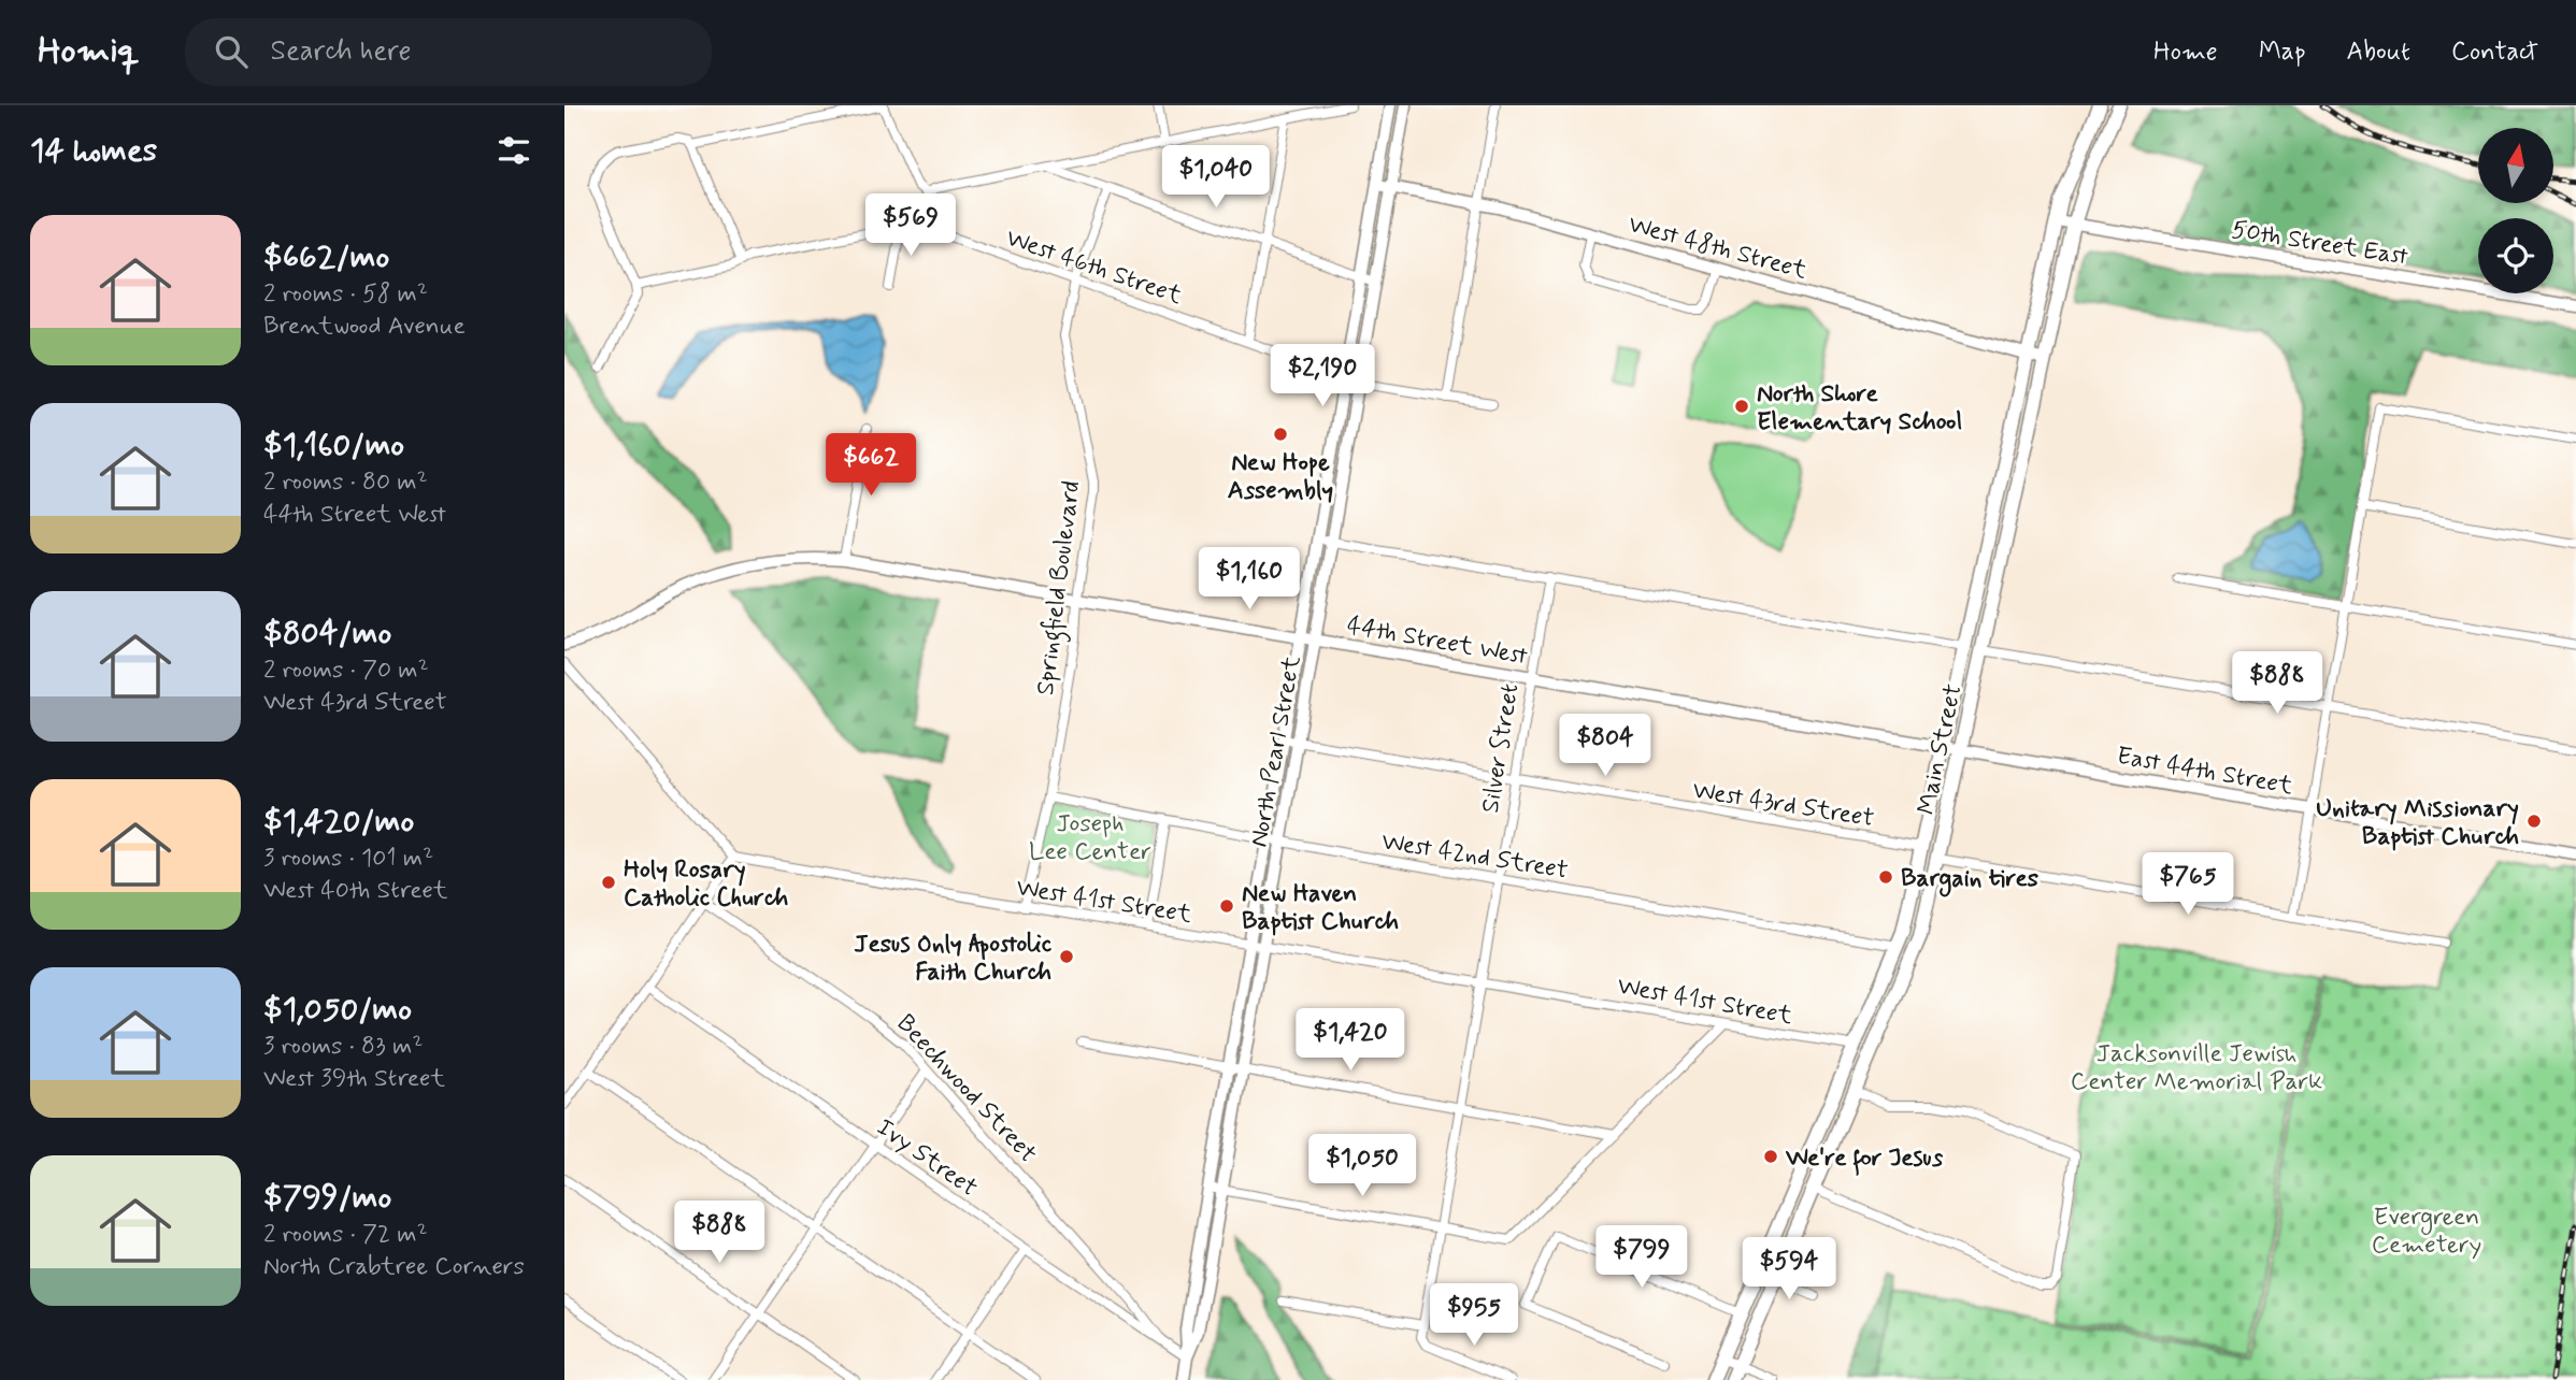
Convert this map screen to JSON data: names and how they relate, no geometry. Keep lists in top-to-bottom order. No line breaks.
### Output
{"streets":{"main road":["Main Street"],"street":["50th Street East","West 48th Street","West 46th Street","Springfield Boulevard","44th Street West","Silver Street","North Pearl Street","East 44th Street","West 43rd Street","West 42nd Street","West 41st Street","Beechwood Street","Ivy Street"]},"crossings":[["50th Street East","Main Street"],["West 48th Street","Main Street"],["West 48th Street","North Pearl Street"],["West 46th Street","Springfield Boulevard"],["West 46th Street","North Pearl Street"],["Springfield Boulevard","44th Street West"],["Springfield Boulevard","West 42nd Street"],["Springfield Boulevard","West 41st Street"],["44th Street West","Silver Street"],["44th Street West","Main Street"],["44th Street West","North Pearl Street"],["44th Street West","East 44th Street"],["Silver Street","West 43rd Street"],["Silver Street","West 42nd Street"],["Silver Street","West 41st Street"],["Main Street","East 44th Street"],["Main Street","West 43rd Street"],["Main Street","West 42nd Street"],["Main Street","West 41st Street"],["North Pearl Street","West 43rd Street"],["North Pearl Street","West 42nd Street"],["North Pearl Street","West 41st Street"],["North Pearl Street","Ivy Street"],["Beechwood Street","Ivy Street"]],"parks":["Joseph Lee Center","Jacksonville Jewish Center Memorial Park","Evergreen Cemetery"],"places":["North Shore Elementary School","New Hope Assembly","Unitary Missionary Baptist Church","Bargain tires","Holy Rosary Catholic Church","New Haven Baptist Church","Jesus Only Apostolic Faith Church","We're for Jesus"],"north":"top","page":{"header":"Homiq","search":"Search here","nav":["Home","Map","About","Contact"],"heading":"14 homes","price":["$1,040","$569","$2,190","$662","$1,160","$888","$804","$765","$1,420","$1,050","$888","$799","$594","$955"],"list":[{"name":"$662/mo","note":"2 rooms · 58 m² · Brentwood Avenue"},{"name":"$1,160/mo","note":"2 rooms · 80 m² · 44th Street West"},{"name":"$804/mo","note":"2 rooms · 70 m² · West 43rd Street"},{"name":"$1,420/mo","note":"3 rooms · 101 m² · West 40th Street"},{"name":"$1,050/mo","note":"3 rooms · 83 m² · West 39th Street"},{"name":"$799/mo","note":"2 rooms · 72 m² · North Crabtree Corners"}]}}
